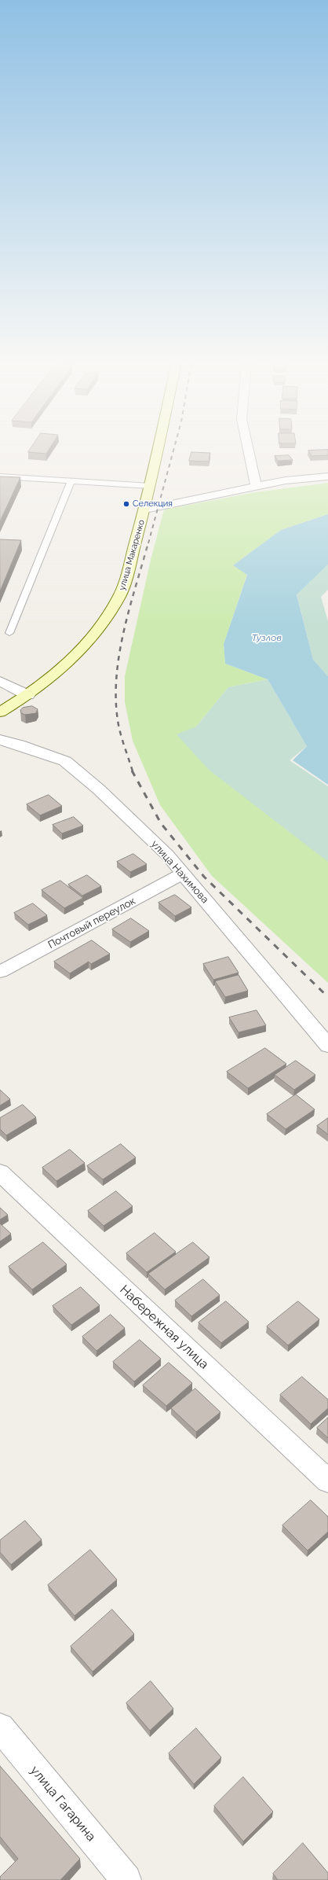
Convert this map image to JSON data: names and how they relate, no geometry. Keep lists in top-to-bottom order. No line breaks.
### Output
{"streets":{"main road":["улица Макаренко"],"street":["улица Нахимова","Почтовый переулок","Набережная улица","улица Гагарина"]},"crossings":[["улица Нахимова","Почтовый переулок"]],"water":["Тузлов"],"places":["Селекция"]}
